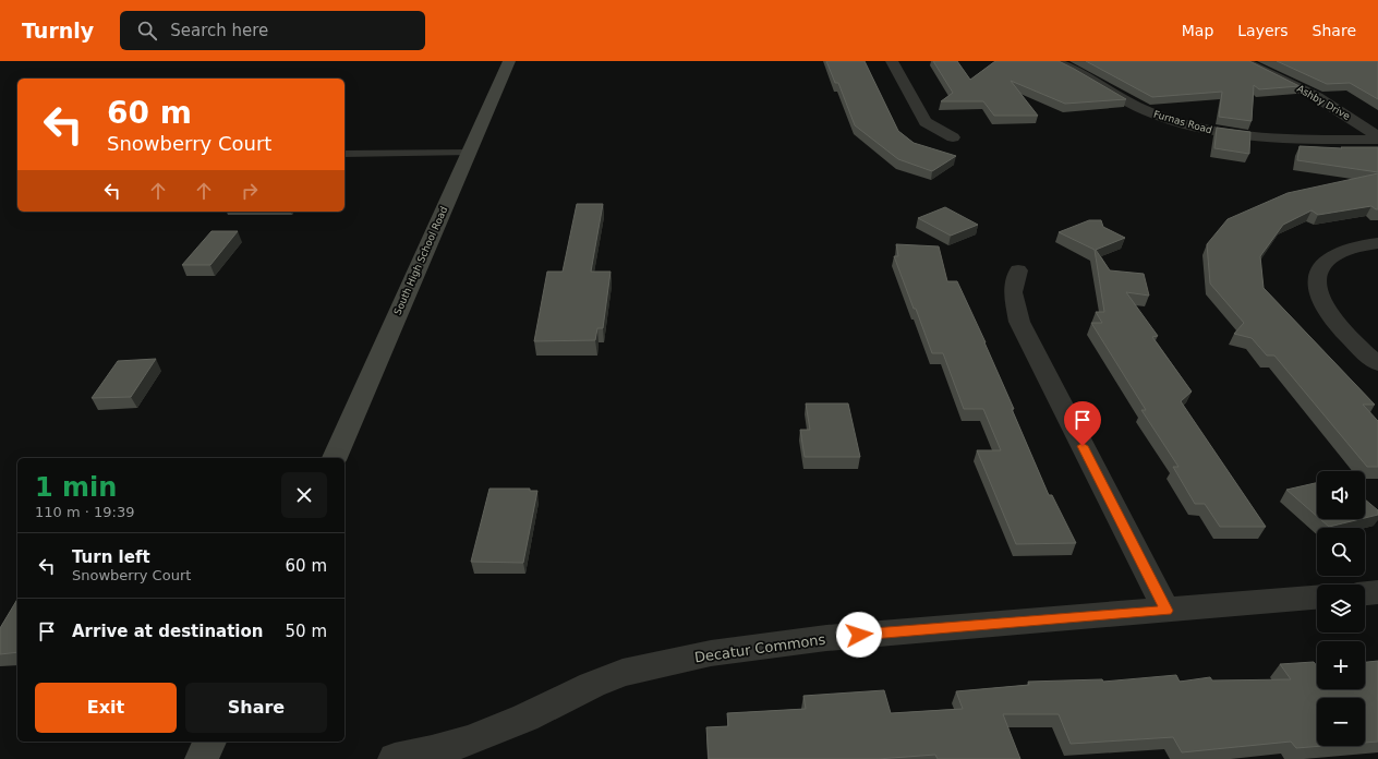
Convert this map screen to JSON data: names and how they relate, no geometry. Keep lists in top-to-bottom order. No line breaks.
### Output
{"streets":{"main road":["South High School Road"],"street":["Ashby Drive","Furnas Road","Decatur Commons"]},"page":{"header":"Turnly","search":"Search here","nav":["Map","Layers","Share"],"turn":["60 m","Snowberry Court"],"heading":["1 min","110 m · 19:39"],"map_buttons":["+","−"],"list":[{"name":"Turn left","note":"Snowberry Court","value":"60 m"},{"name":"Arrive at destination","value":"50 m"}],"buttons":["Exit","Share"]}}
